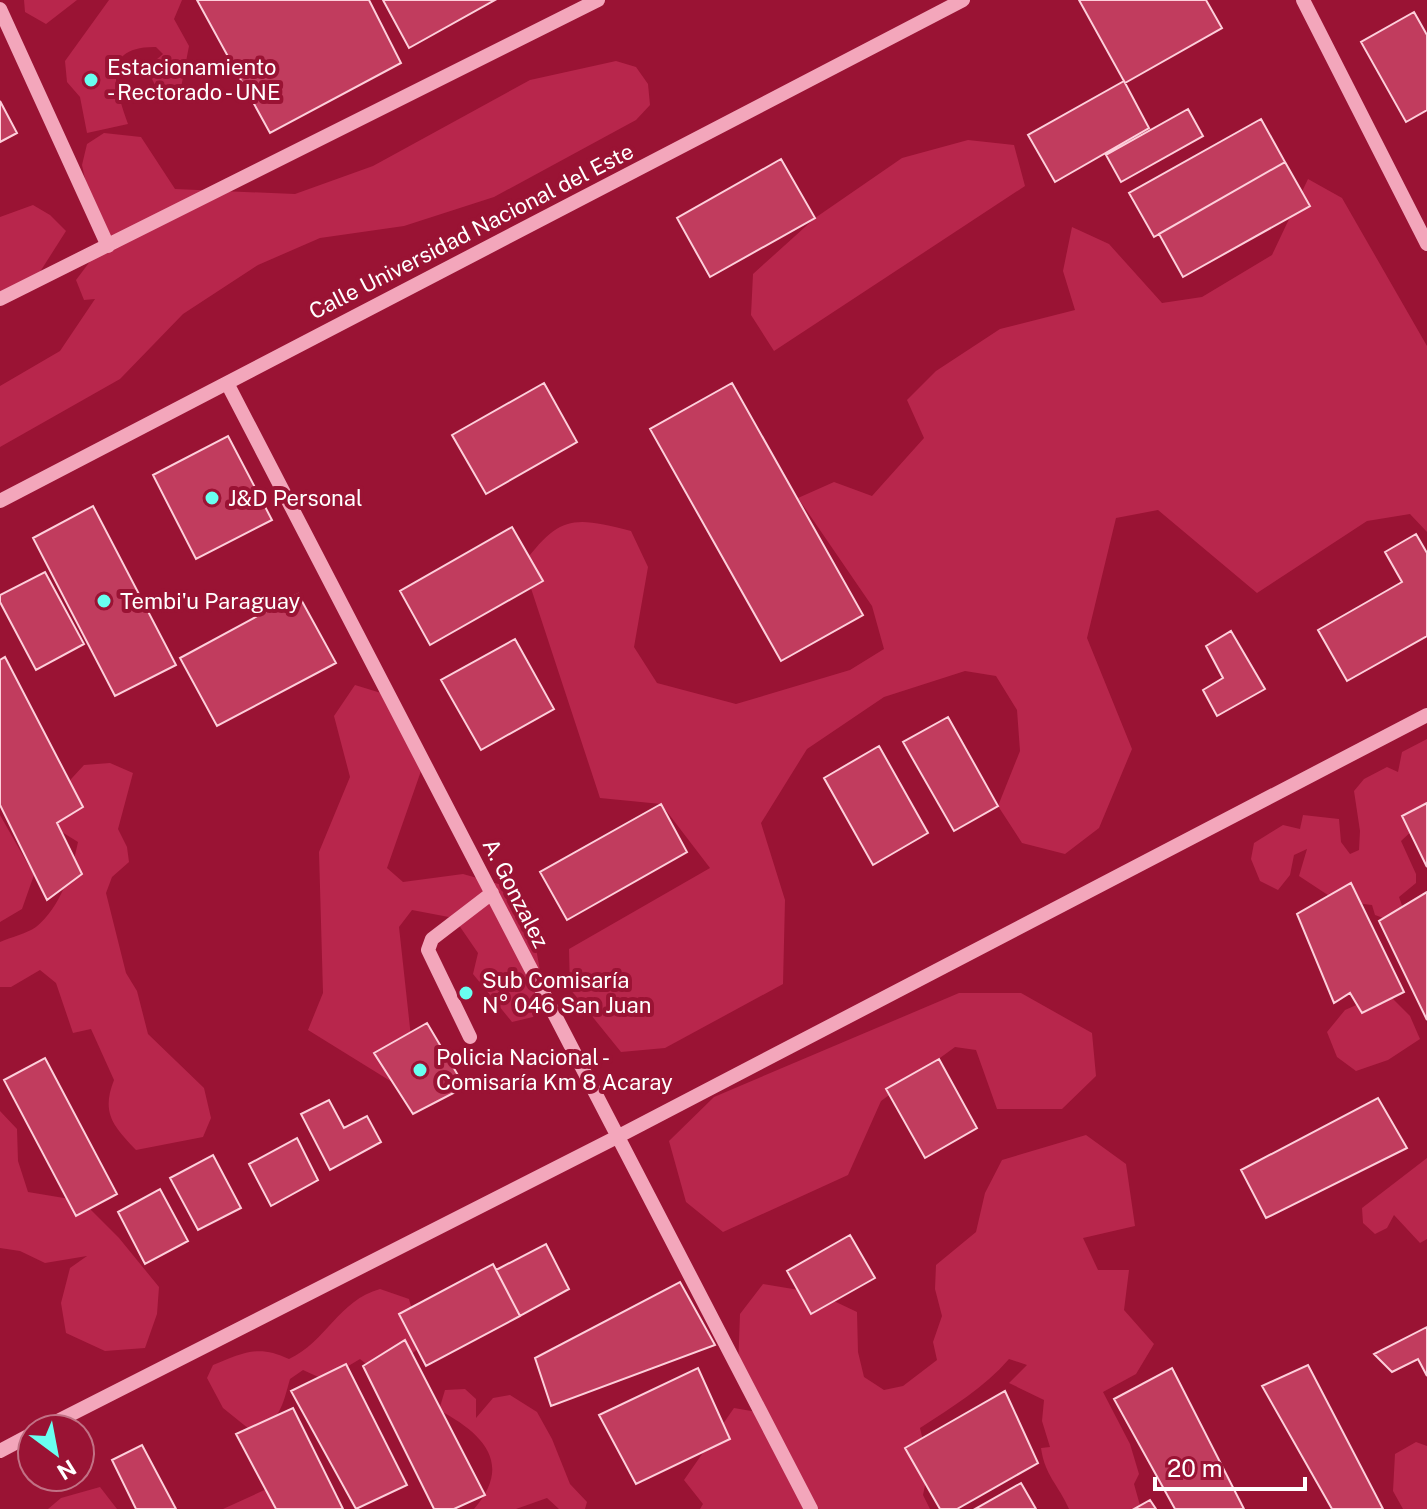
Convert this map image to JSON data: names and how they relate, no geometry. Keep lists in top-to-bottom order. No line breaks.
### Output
{"streets":{"street":["Calle Universidad Nacional del Este","A. Gonzalez"]},"crossings":[["Calle Universidad Nacional del Este","A. Gonzalez"]],"places":["Estacionamiento - Rectorado - UNE","J&D Personal","Tembi'u Paraguay","Sub Comisaría N° 046 San Juan","Policia Nacional - Comisaría Km 8 Acaray"],"scale_bar":"20 m","north":"bottom right"}
